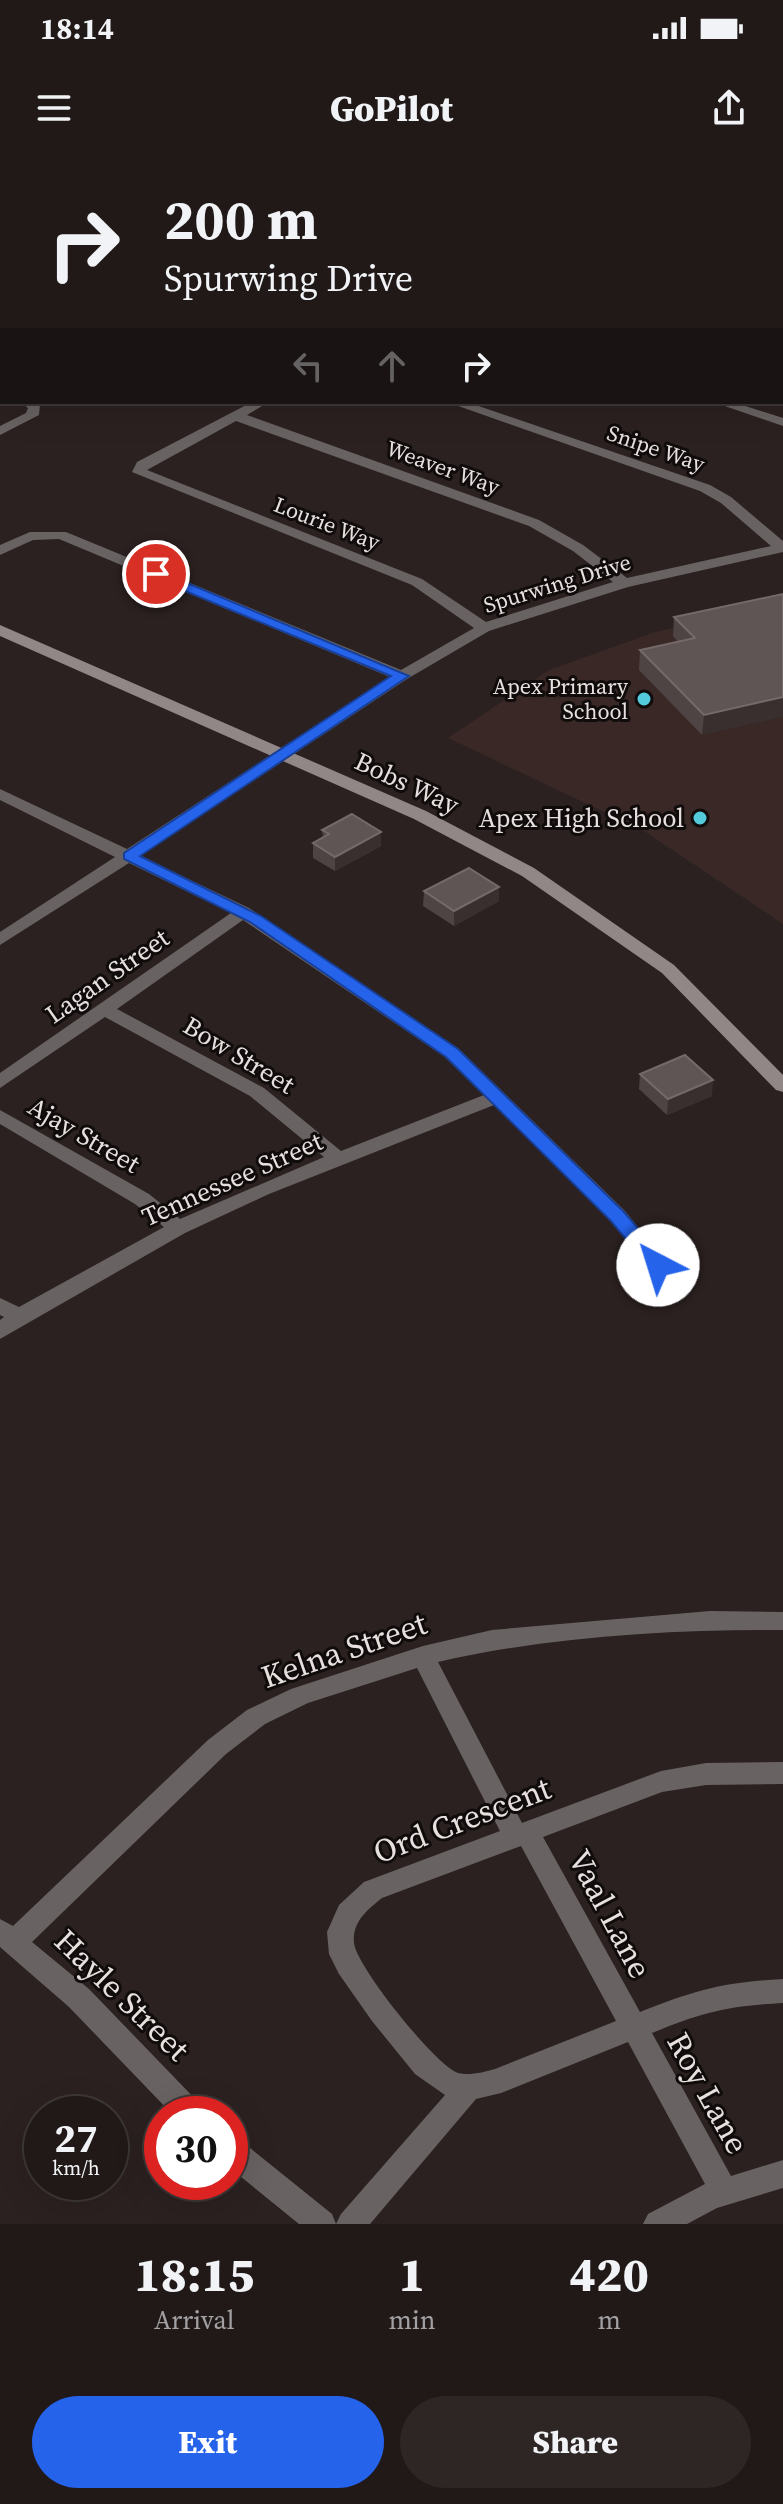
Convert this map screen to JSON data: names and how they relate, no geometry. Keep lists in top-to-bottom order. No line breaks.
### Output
{"streets":{"street":["Snipe Way","Weaver Way","Lourie Way","Spurwing Drive","Bobs Way","Lagan Street","Bow Street","Ajay Street","Tennessee Street","Kelna Street","Ord Crescent","Vaal Lane","Hayle Street","Roy Lane"]},"crossings":[["Snipe Way","Spurwing Drive"],["Weaver Way","Lourie Way"],["Weaver Way","Spurwing Drive"],["Lourie Way","Spurwing Drive"],["Spurwing Drive","Bobs Way"],["Lagan Street","Bow Street"],["Bow Street","Tennessee Street"],["Ajay Street","Tennessee Street"],["Kelna Street","Vaal Lane"],["Kelna Street","Hayle Street"],["Ord Crescent","Vaal Lane"],["Vaal Lane","Roy Lane"]],"places":["Apex Primary School","Apex High School"],"page":{"status":"18:14","header":"GoPilot","turn":["200 m","Spurwing Drive"],"speed":"27 km/h","limit":"30","eta":["18:15","Arrival","1","min","420","m"],"buttons":["Exit","Share"]}}
